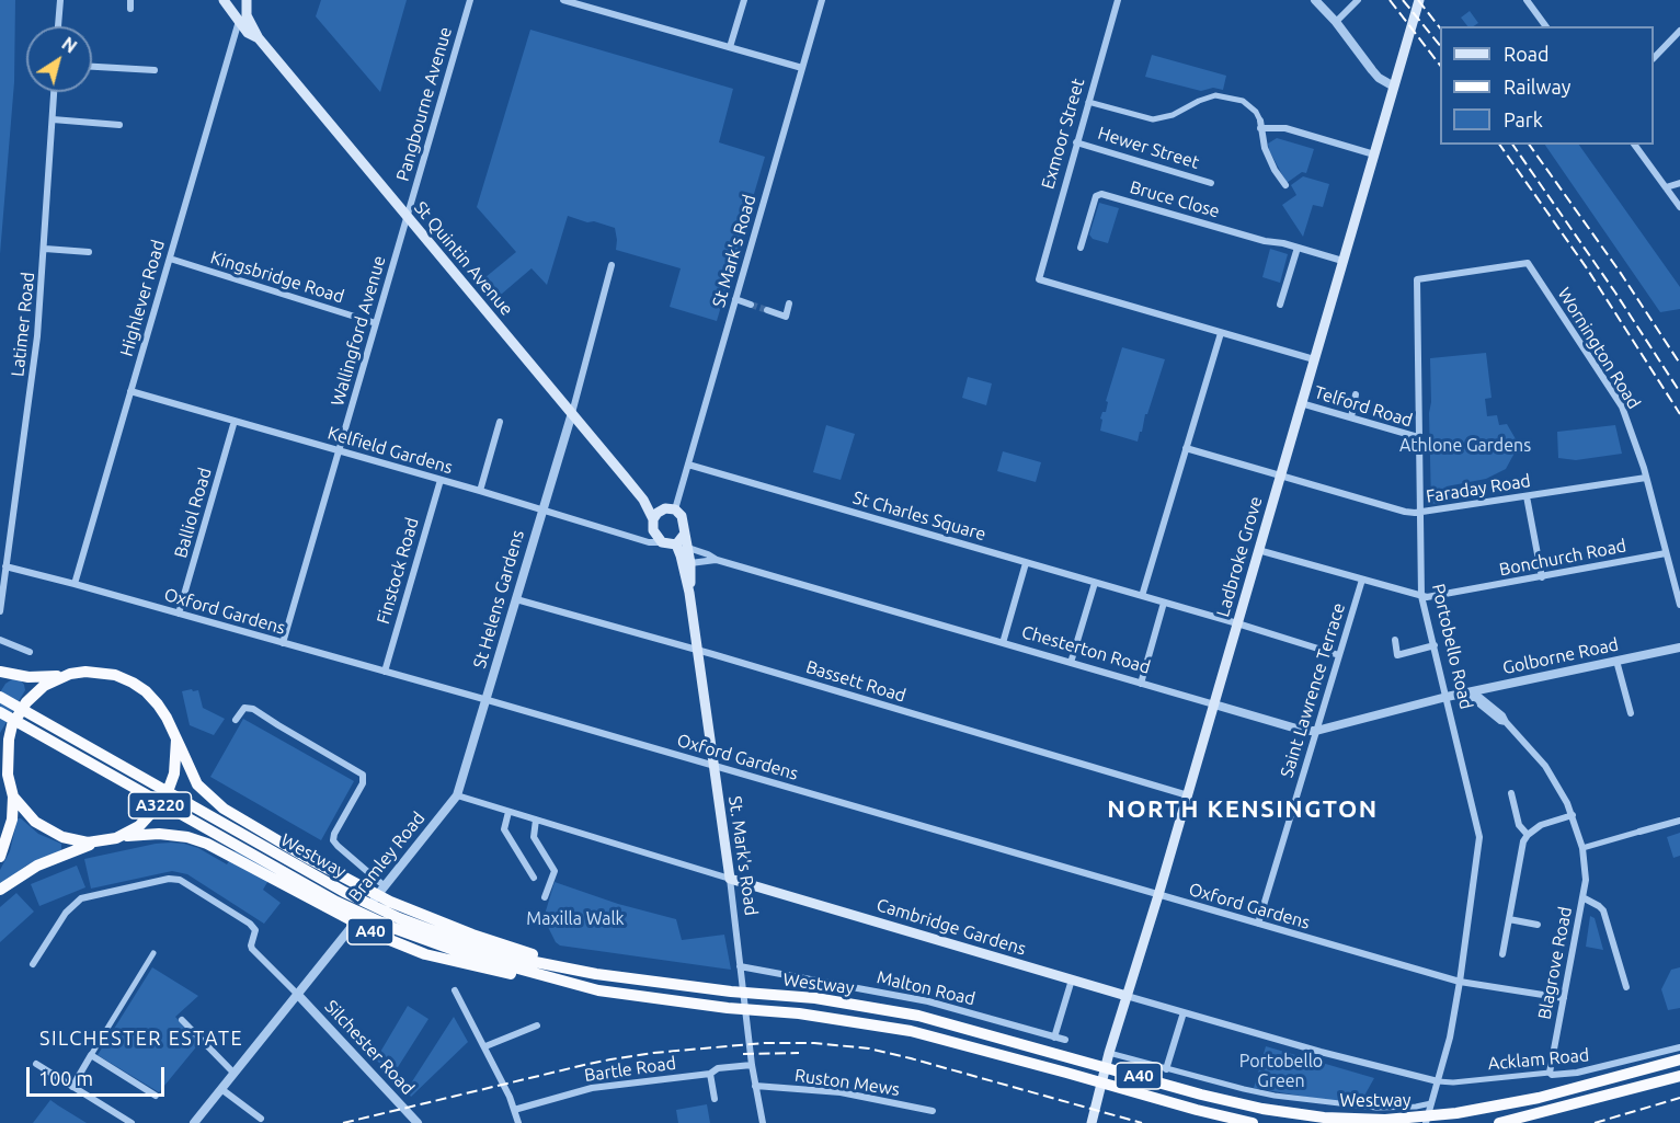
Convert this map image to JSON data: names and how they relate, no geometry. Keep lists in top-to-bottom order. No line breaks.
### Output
{"streets":{"highway":["A3220","Westway","A40"],"main road":["St Quintin Avenue","Ladbroke Grove","St. Mark's Road","Cambridge Gardens"],"street":["Pangbourne Avenue","Exmoor Street","Hewer Street","Bruce Close","St Mark's Road","Kingsbridge Road","Highlever Road","Latimer Road","Wallingford Avenue","Wornington Road","Telford Road","Kelfield Gardens","Faraday Road","Balliol Road","St Charles Square","Bonchurch Road","Finstock Road","St Helens Gardens","Oxford Gardens","Portobello Road","Chesterton Road","Golborne Road","Bassett Road","Saint Lawrence Terrace","Bramley Road","Blagrove Road","Malton Road","Silchester Road","Acklam Road","Bartle Road","Ruston Mews"]},"crossings":[["Pangbourne Avenue","St Quintin Avenue"],["Pangbourne Avenue","Wallingford Avenue"],["Exmoor Street","Hewer Street"],["Bruce Close","Ladbroke Grove"],["St Mark's Road","St Quintin Avenue"],["St Mark's Road","Kelfield Gardens"],["St Mark's Road","St Charles Square"],["St Mark's Road","St. Mark's Road"],["St Quintin Avenue","Highlever Road"],["St Quintin Avenue","Wallingford Avenue"],["St Quintin Avenue","Kelfield Gardens"],["St Quintin Avenue","St Helens Gardens"],["St Quintin Avenue","St. Mark's Road"],["Kingsbridge Road","Highlever Road"],["Kingsbridge Road","Wallingford Avenue"],["Highlever Road","Kelfield Gardens"],["Highlever Road","Oxford Gardens"],["Latimer Road","Oxford Gardens"],["Wallingford Avenue","Kelfield Gardens"],["Wallingford Avenue","Oxford Gardens"],["Wornington Road","Faraday Road"],["Wornington Road","Bonchurch Road"],["Wornington Road","Portobello Road"],["Telford Road","Ladbroke Grove"],["Telford Road","Portobello Road"],["Kelfield Gardens","Balliol Road"],["Kelfield Gardens","Finstock Road"],["Kelfield Gardens","St Helens Gardens"],["Kelfield Gardens","St. Mark's Road"],["Faraday Road","Ladbroke Grove"],["Faraday Road","Portobello Road"],["Balliol Road","Oxford Gardens"],["St Charles Square","Ladbroke Grove"],["St Charles Square","Saint Lawrence Terrace"],["Ladbroke Grove","Oxford Gardens"],["Ladbroke Grove","Chesterton Road"],["Ladbroke Grove","Bassett Road"],["Ladbroke Grove","Cambridge Gardens"],["Bonchurch Road","Portobello Road"],["Finstock Road","Oxford Gardens"],["St Helens Gardens","Oxford Gardens"],["St Helens Gardens","Bassett Road"],["St Helens Gardens","Bramley Road"],["St Helens Gardens","Cambridge Gardens"],["Oxford Gardens","Portobello Road"],["Oxford Gardens","Saint Lawrence Terrace"],["Oxford Gardens","St. Mark's Road"],["Oxford Gardens","Blagrove Road"],["Portobello Road","Chesterton Road"],["Portobello Road","Golborne Road"],["Portobello Road","Cambridge Gardens"],["Portobello Road","Acklam Road"],["Chesterton Road","Golborne Road"],["Chesterton Road","Saint Lawrence Terrace"],["Chesterton Road","St. Mark's Road"],["Golborne Road","Blagrove Road"],["Bassett Road","St. Mark's Road"],["A3220","A40"],["Westway","A40"],["St. Mark's Road","Cambridge Gardens"],["St. Mark's Road","Malton Road"],["St. Mark's Road","Bartle Road"],["St. Mark's Road","Ruston Mews"],["Bramley Road","Cambridge Gardens"],["Bramley Road","Silchester Road"],["Cambridge Gardens","Acklam Road"],["Blagrove Road","Acklam Road"]],"districts":["NORTH KENSINGTON","SILCHESTER ESTATE"],"parks":["Athlone Gardens","Maxilla Walk","Portobello Green"],"legend":["Road","Railway","Park"],"scale_bar":"100 m","north":"top right"}
